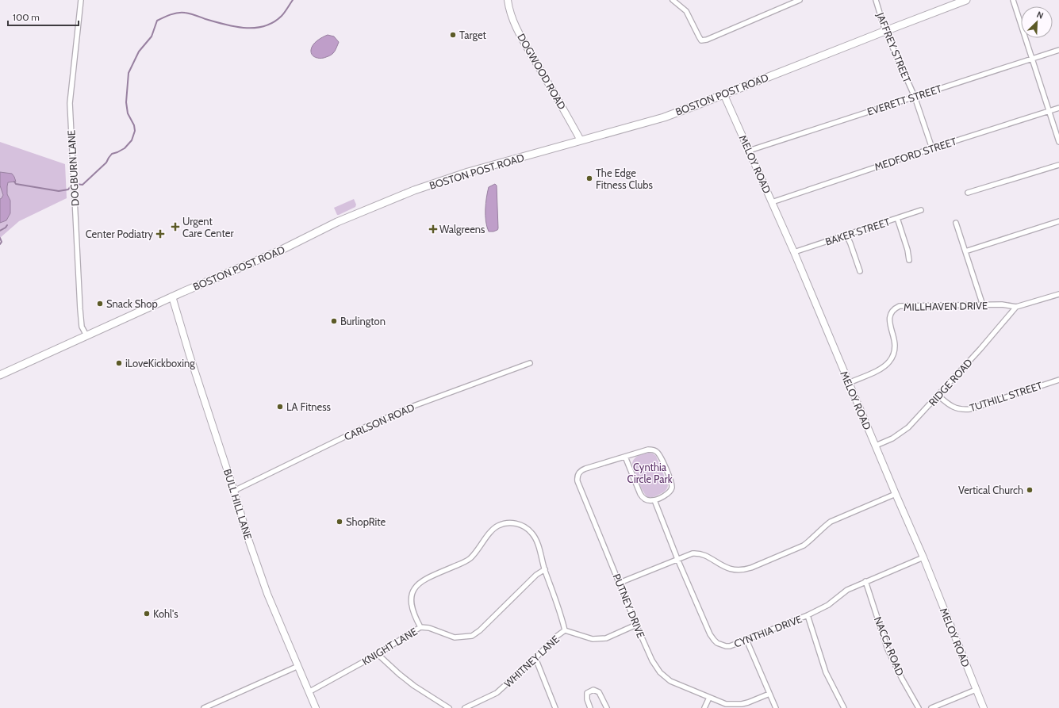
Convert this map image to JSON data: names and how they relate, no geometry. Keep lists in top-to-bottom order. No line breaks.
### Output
{"streets":{"main road":["DOGWOOD ROAD","BOSTON POST ROAD","MELOY ROAD","BULL HILL LANE"],"street":["JAFFREY STREET","EVERETT STREET","MEDFORD STREET","DOGBURN LANE","BAKER STREET","MILLHAVEN DRIVE","RIDGE ROAD","TUTHILL STREET","CARLSON ROAD","PUTNEY DRIVE","CYNTHIA DRIVE","KNIGHT LANE","NACCA ROAD","WHITNEY LANE"]},"crossings":[["JAFFREY STREET","BOSTON POST ROAD"],["JAFFREY STREET","EVERETT STREET"],["JAFFREY STREET","MEDFORD STREET"],["DOGWOOD ROAD","BOSTON POST ROAD"],["BOSTON POST ROAD","MELOY ROAD"],["BOSTON POST ROAD","DOGBURN LANE"],["BOSTON POST ROAD","BULL HILL LANE"],["EVERETT STREET","MELOY ROAD"],["MEDFORD STREET","MELOY ROAD"],["MELOY ROAD","BAKER STREET"],["MELOY ROAD","MILLHAVEN DRIVE"],["MELOY ROAD","RIDGE ROAD"],["MELOY ROAD","CYNTHIA DRIVE"],["MILLHAVEN DRIVE","RIDGE ROAD"],["RIDGE ROAD","TUTHILL STREET"],["CARLSON ROAD","BULL HILL LANE"],["BULL HILL LANE","KNIGHT LANE"],["PUTNEY DRIVE","WHITNEY LANE"],["CYNTHIA DRIVE","NACCA ROAD"]],"parks":["Cynthia Circle Park"],"places":{"other":["Target","The Edge Fitness Clubs","Snack Shop","Burlington","iLoveKickboxing","LA Fitness","Vertical Church","ShopRite","Kohl's"],"health":["Urgent Care Center","Walgreens","Center Podiatry"]},"scale_bar":"100 m","north":"top right"}
